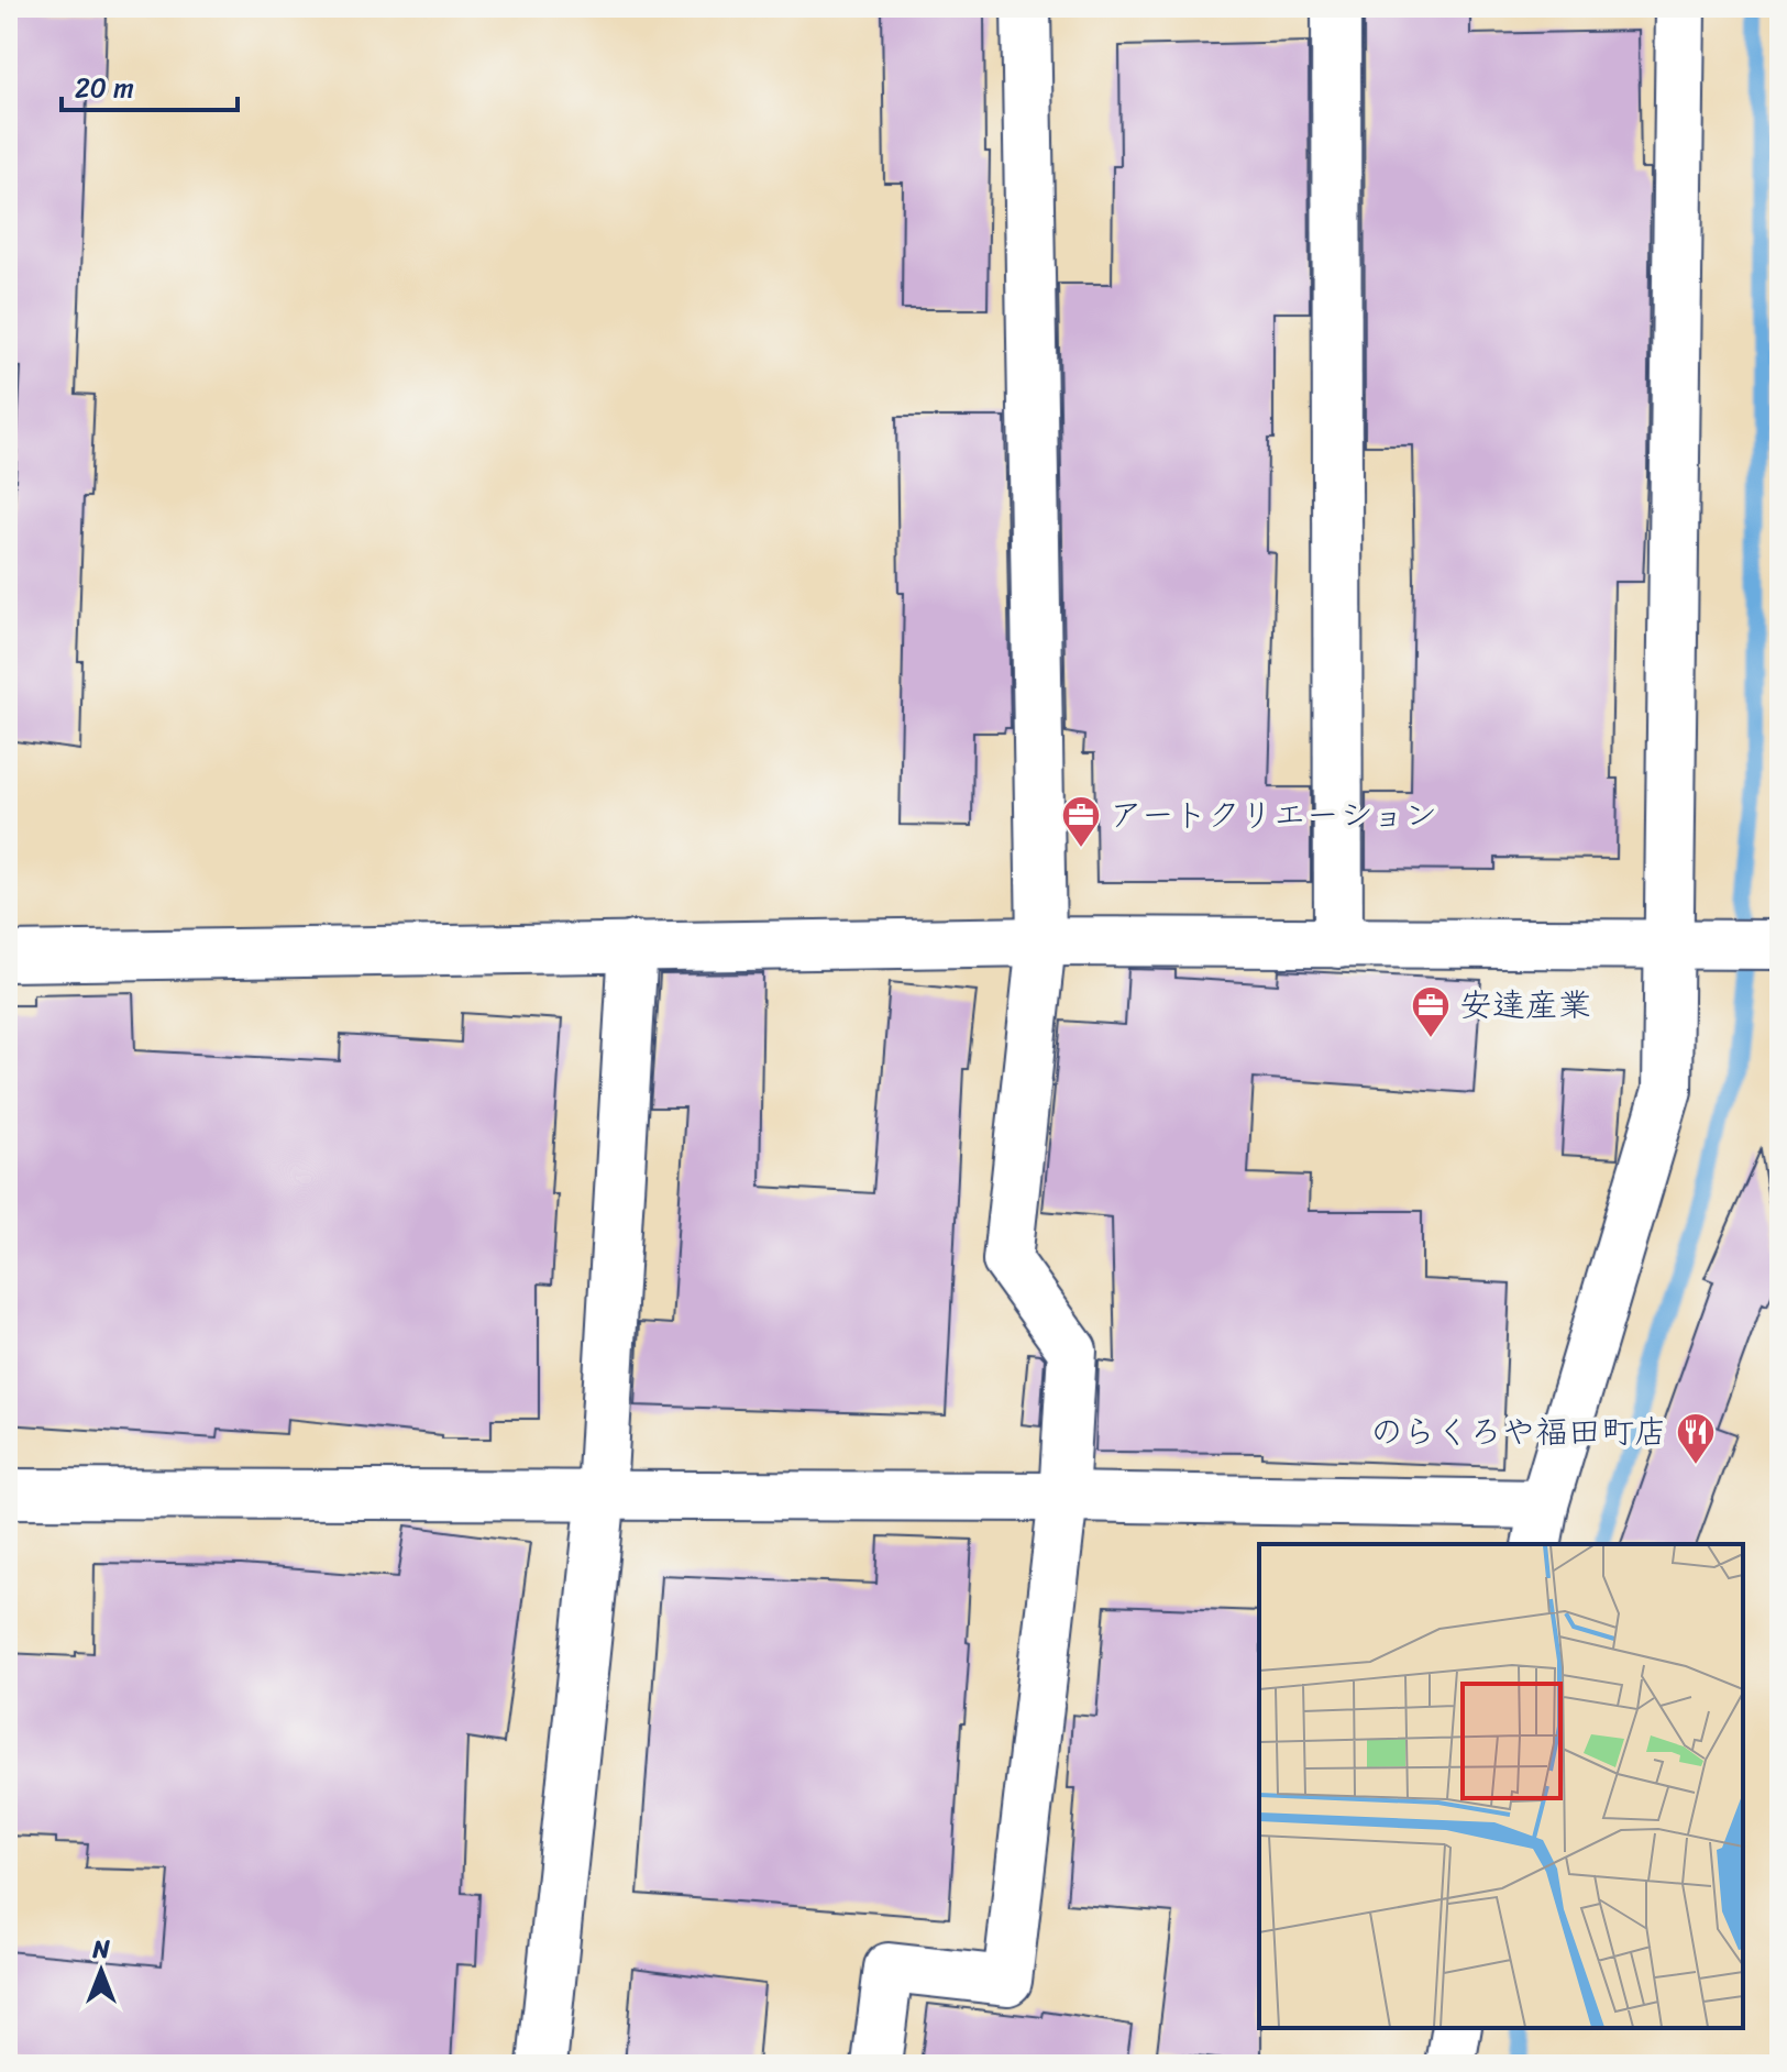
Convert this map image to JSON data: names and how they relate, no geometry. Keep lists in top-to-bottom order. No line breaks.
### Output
{"places":{"office":["アートクリエーション","安達産業"],"restaurant":["のらくろや福田町店"]},"scale_bar":"20 m","north":"top"}
